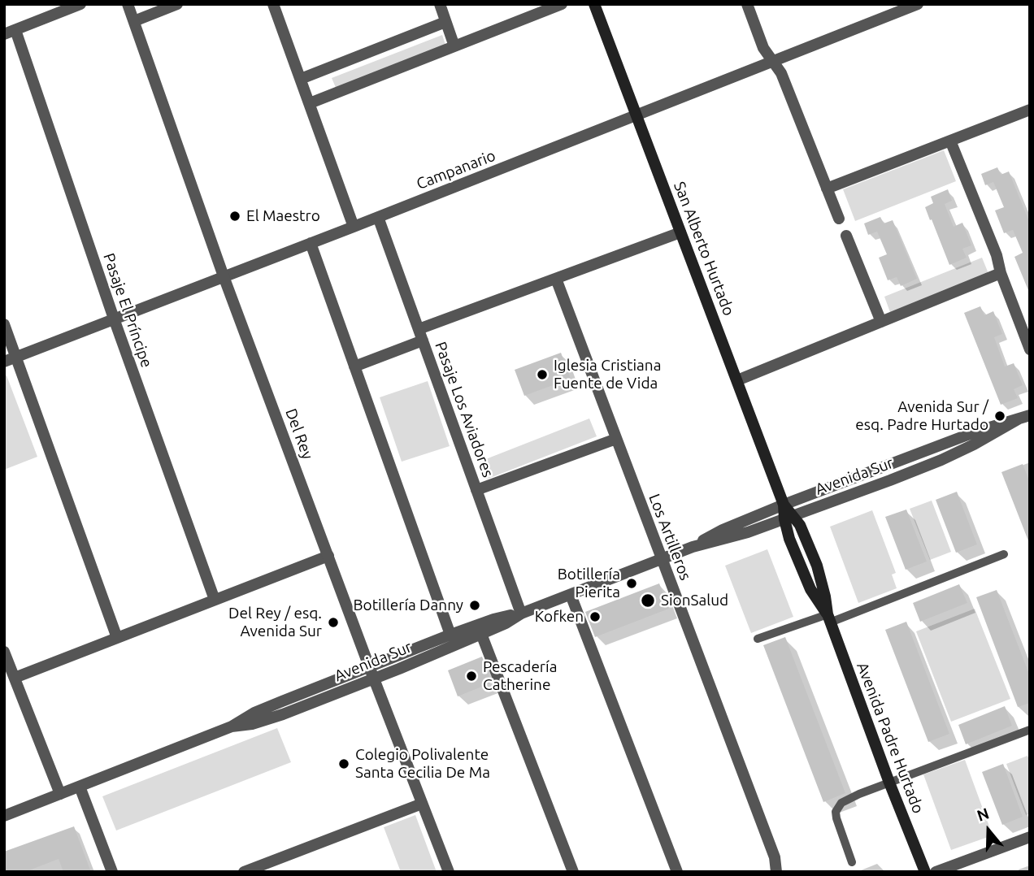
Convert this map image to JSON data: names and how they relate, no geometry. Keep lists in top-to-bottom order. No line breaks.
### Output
{"streets":{"main road":["San Alberto Hurtado","Avenida Padre Hurtado"],"street":["Campanario","Pasaje El Príncipe","Pasaje Los Aviadores","Del Rey","Avenida Sur","Los Artilleros"]},"crossings":[["Campanario","San Alberto Hurtado"],["Campanario","Pasaje El Príncipe"],["Campanario","Pasaje Los Aviadores"],["Campanario","Del Rey"],["San Alberto Hurtado","Avenida Sur"],["San Alberto Hurtado","Avenida Padre Hurtado"],["Pasaje Los Aviadores","Avenida Sur"],["Del Rey","Avenida Sur"],["Avenida Sur","Los Artilleros"],["Avenida Sur","Avenida Padre Hurtado"]],"places":["El Maestro","Iglesia Cristiana Fuente de Vida","Avenida Sur / esq. Padre Hurtado","Botillería Pierita","SionSalud","Botillería Danny","Kofken","Del Rey / esq. Avenida Sur","Pescadería Catherine","Colegio Polivalente Santa Cecilia De Ma"],"north":"top"}
